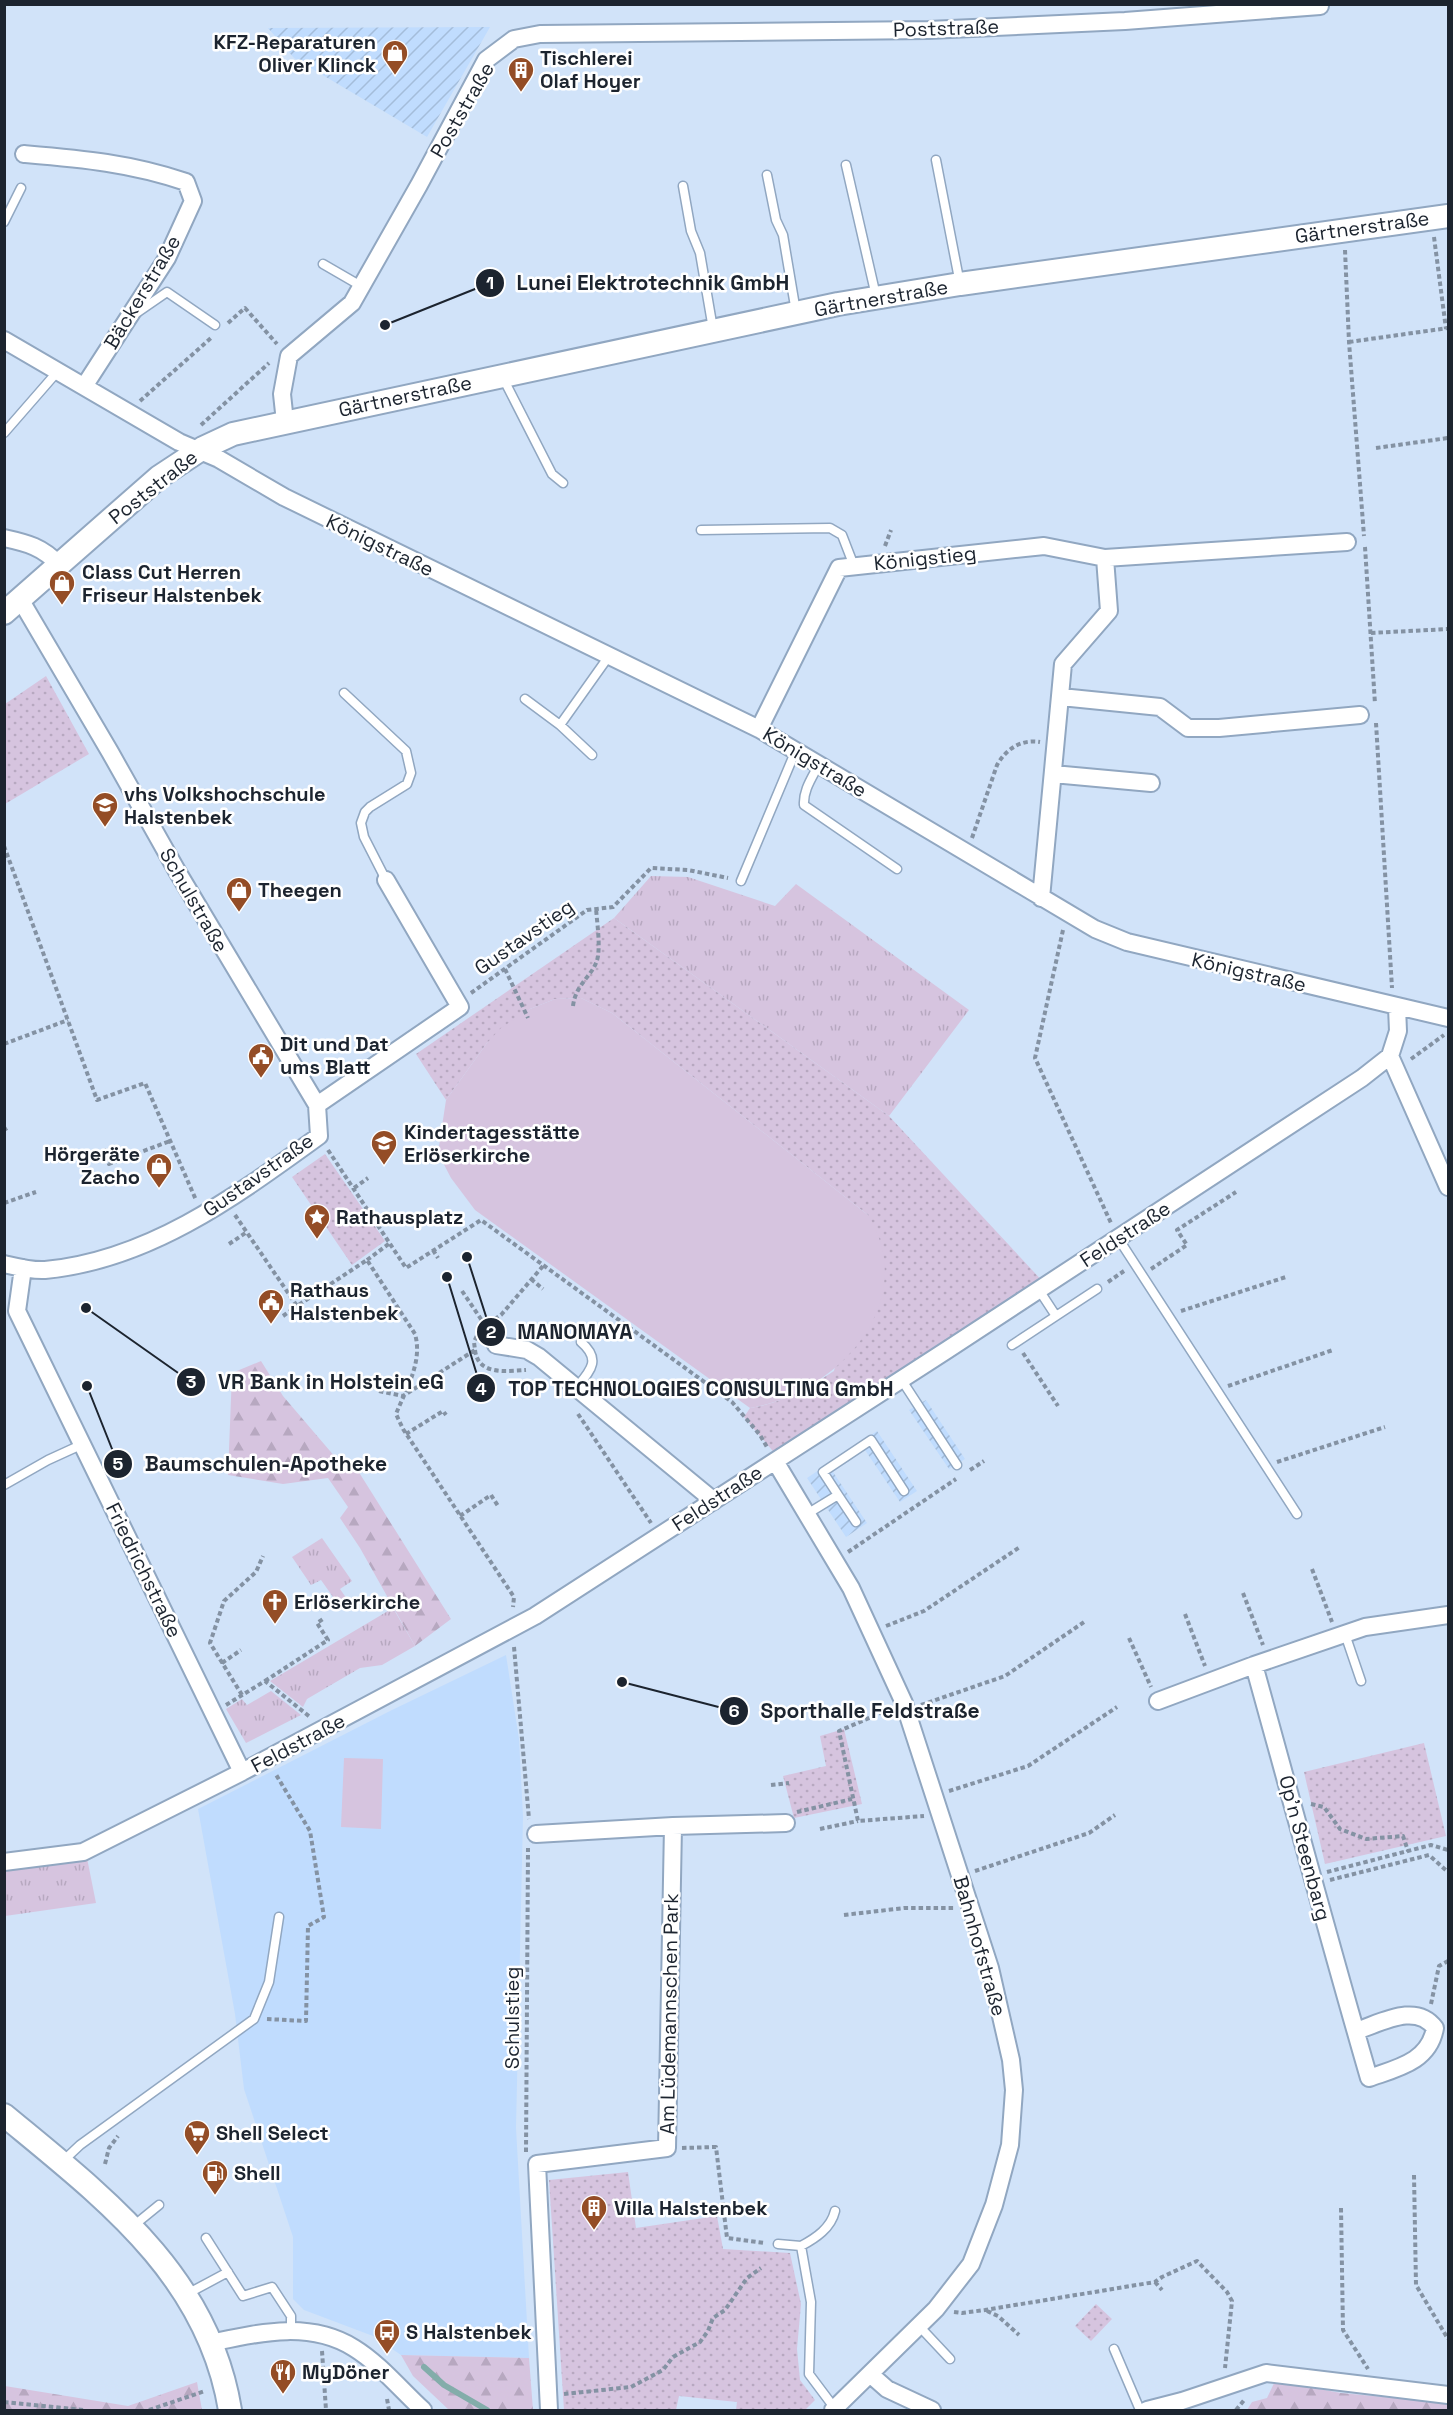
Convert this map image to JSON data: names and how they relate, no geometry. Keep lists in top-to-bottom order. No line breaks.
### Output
{"streets":{"street":["Poststraße","Gärtnerstraße","Bäckerstraße","Königstraße","Königstieg","Schulstraße","Gustavstraße","Feldstraße","Friedrichstraße","Op'n Steenbarg","Bahnhofstraße","Am Lüdemannschen Park"],"path":["Gustavstieg","Schulstieg"]},"crossings":[["Poststraße","Gärtnerstraße"],["Poststraße","Königstraße"],["Poststraße","Schulstraße"],["Königstraße","Königstieg"],["Schulstraße","Gustavstraße"],["Gustavstieg","Gustavstraße"],["Gustavstraße","Friedrichstraße"],["Feldstraße","Friedrichstraße"],["Feldstraße","Bahnhofstraße"],["Feldstraße","Schulstieg"]],"places":{"shop":["KFZ-Reparaturen Oliver Klinck","Class Cut Herren Friseur Halstenbek","Theegen","Hörgeräte Zacho"],"building":["Tischlerei Olaf Hoyer","Villa Halstenbek"],"other":["Lunei Elektrotechnik GmbH","MANOMAYA","TOP TECHNOLOGIES CONSULTING GmbH","VR Bank in Holstein eG","Baumschulen-Apotheke","Sporthalle Feldstraße"],"school or university":["vhs Volkshochschule Halstenbek","Kindertagesstätte Erlöserkirche"],"public building":["Dit und Dat ums Blatt","Rathaus Halstenbek"],"place":["Rathausplatz"],"church":["Erlöserkirche"],"supermarket":["Shell Select"],"fuel station":["Shell"],"bus stop":["S Halstenbek"],"restaurant":["MyDöner"]}}
